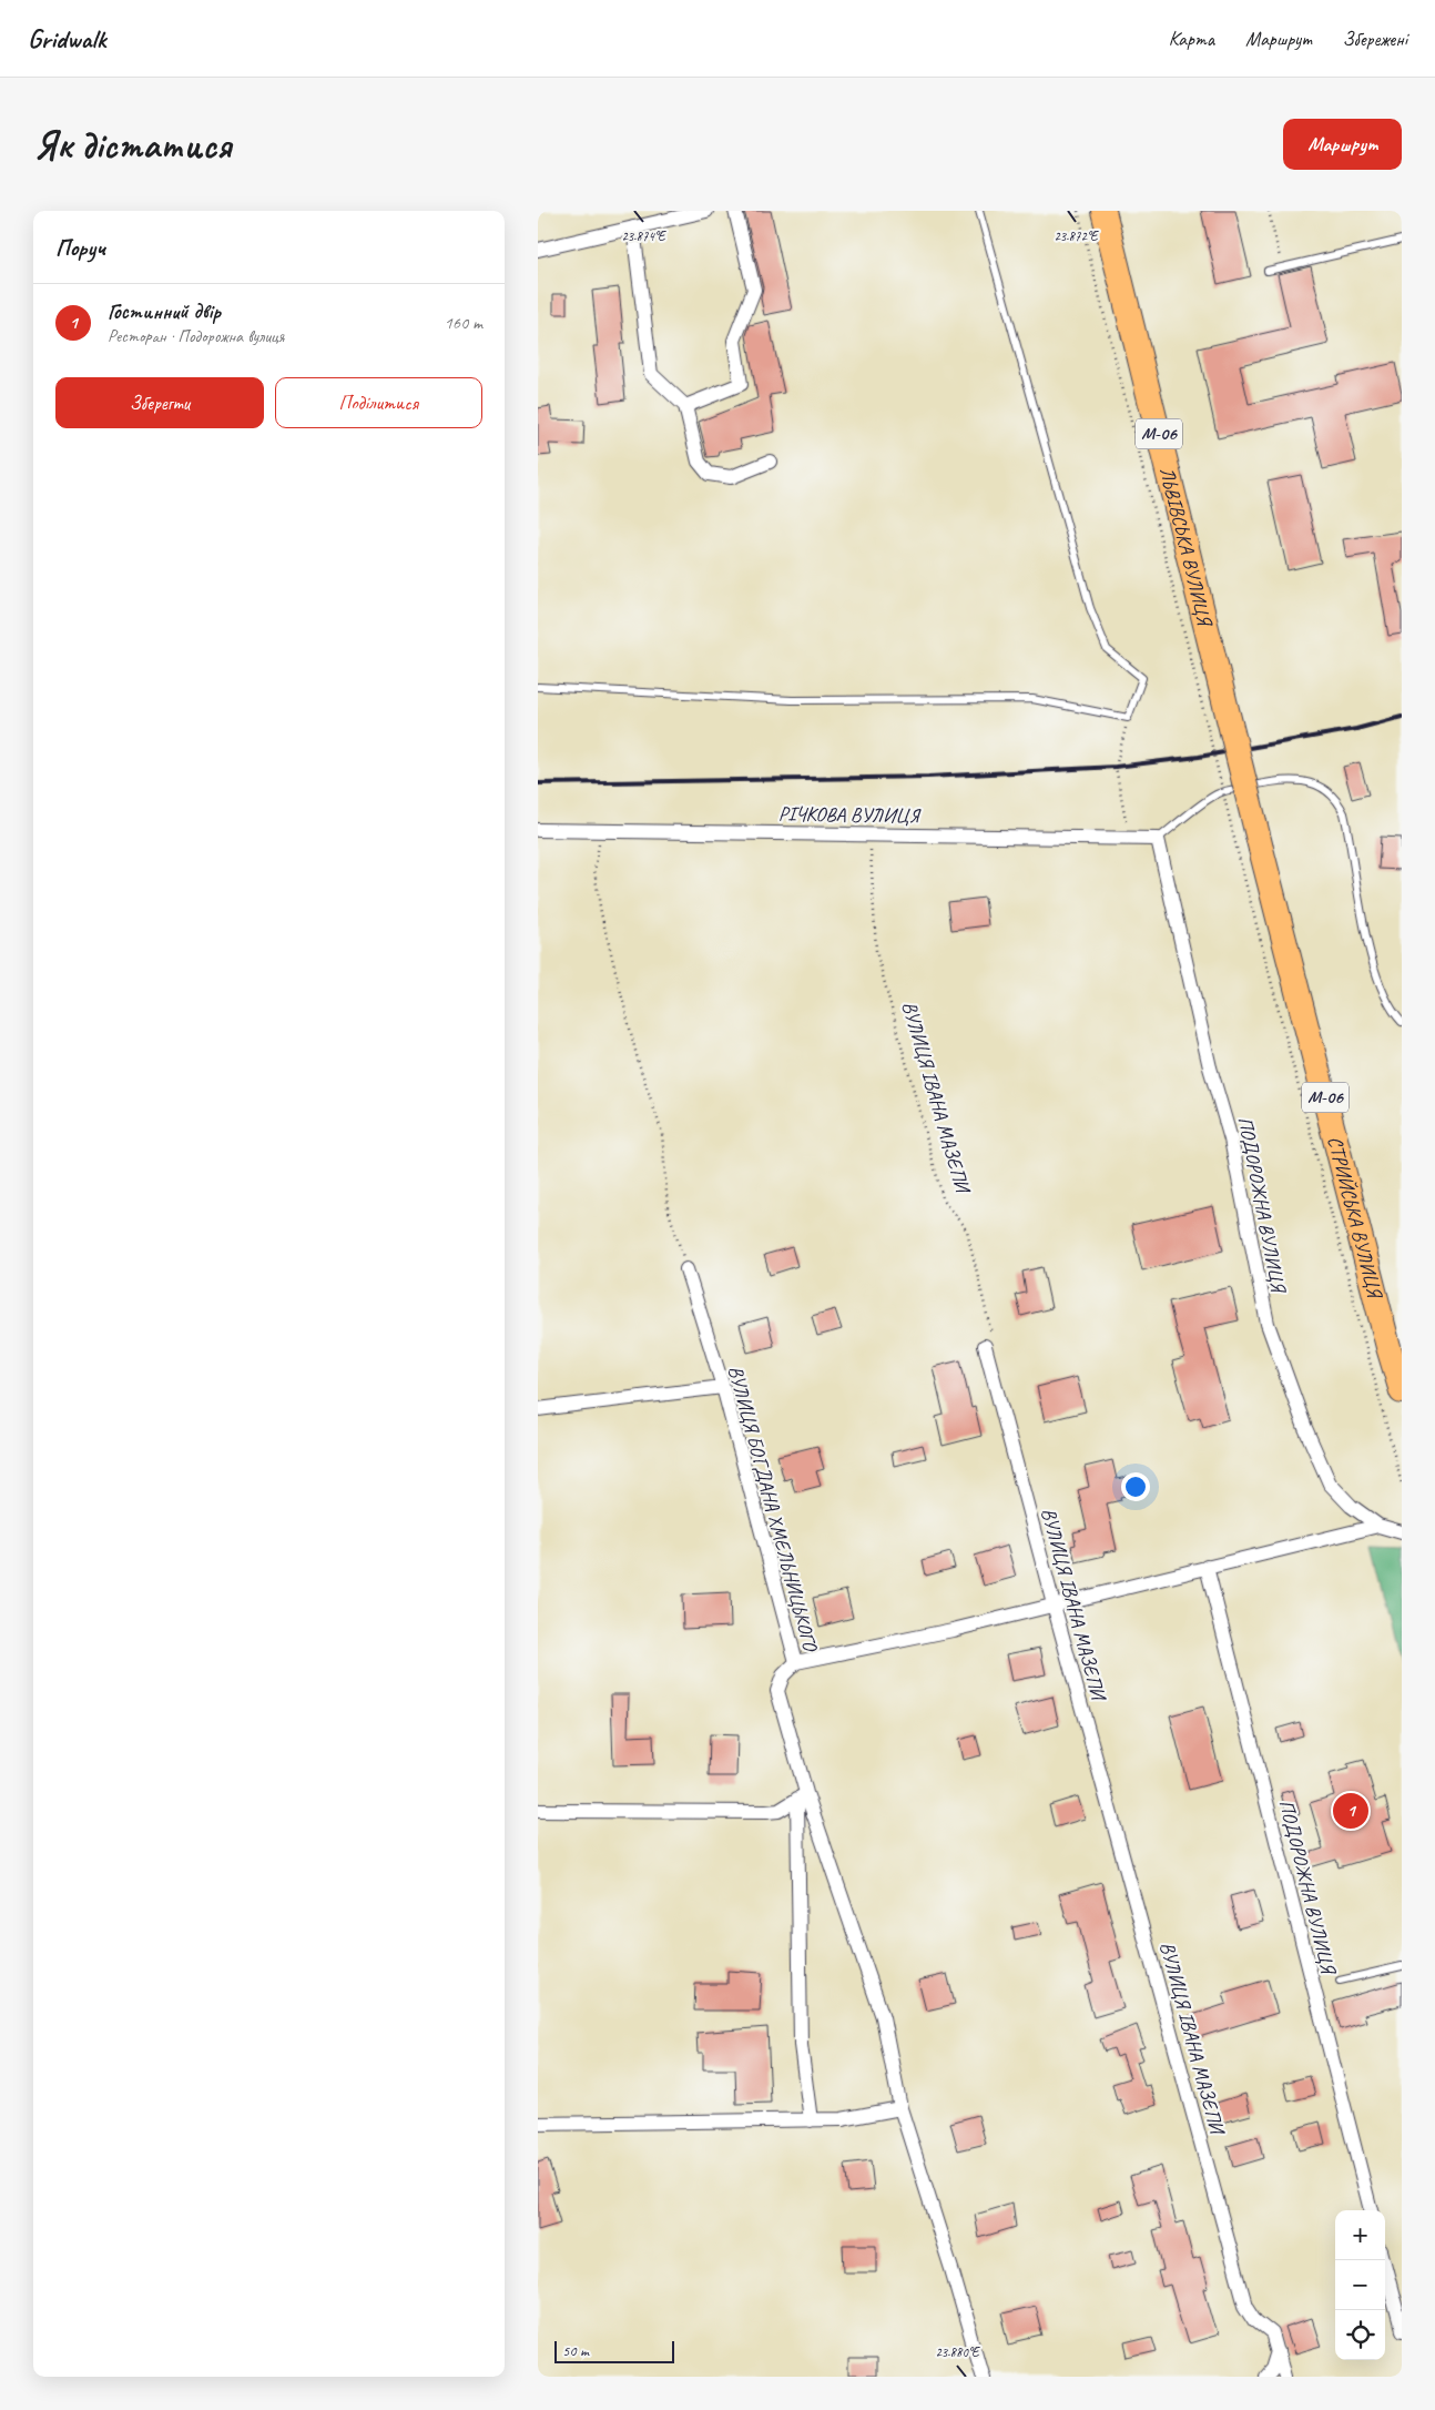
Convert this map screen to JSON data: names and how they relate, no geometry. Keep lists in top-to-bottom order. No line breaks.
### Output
{"streets":{"highway":["М-06","ЛЬВІВСЬКА ВУЛИЦЯ","СТРИЙСЬКА ВУЛИЦЯ"],"street":["РІЧКОВА ВУЛИЦЯ","ВУЛИЦЯ ІВАНА МАЗЕПИ","ПОДОРОЖНА ВУЛИЦЯ","ВУЛИЦЯ БОГДАНА ХМЕЛЬНИЦЬКОГО"]},"crossings":[["ЛЬВІВСЬКА ВУЛИЦЯ","СТРИЙСЬКА ВУЛИЦЯ"],["РІЧКОВА ВУЛИЦЯ","ВУЛИЦЯ ІВАНА МАЗЕПИ"],["РІЧКОВА ВУЛИЦЯ","ПОДОРОЖНА ВУЛИЦЯ"]],"scale_bar":"50 m","page":{"header":"Gridwalk","nav":["Карта","Маршрут","Збережені"],"buttons":["Маршрут",["Зберегти","Поділитися"]],"title":"Як дістатися","heading":"Поруч","list":[{"mark":"1","name":"Гостинний двір","note":"Ресторан · Подорожна вулиця","value":"160 m"}],"pins":"1","map_buttons":["+","−"],"scale":"50 m"},"coordinates":["23.874°E","23.872°E","23.880°E"]}
